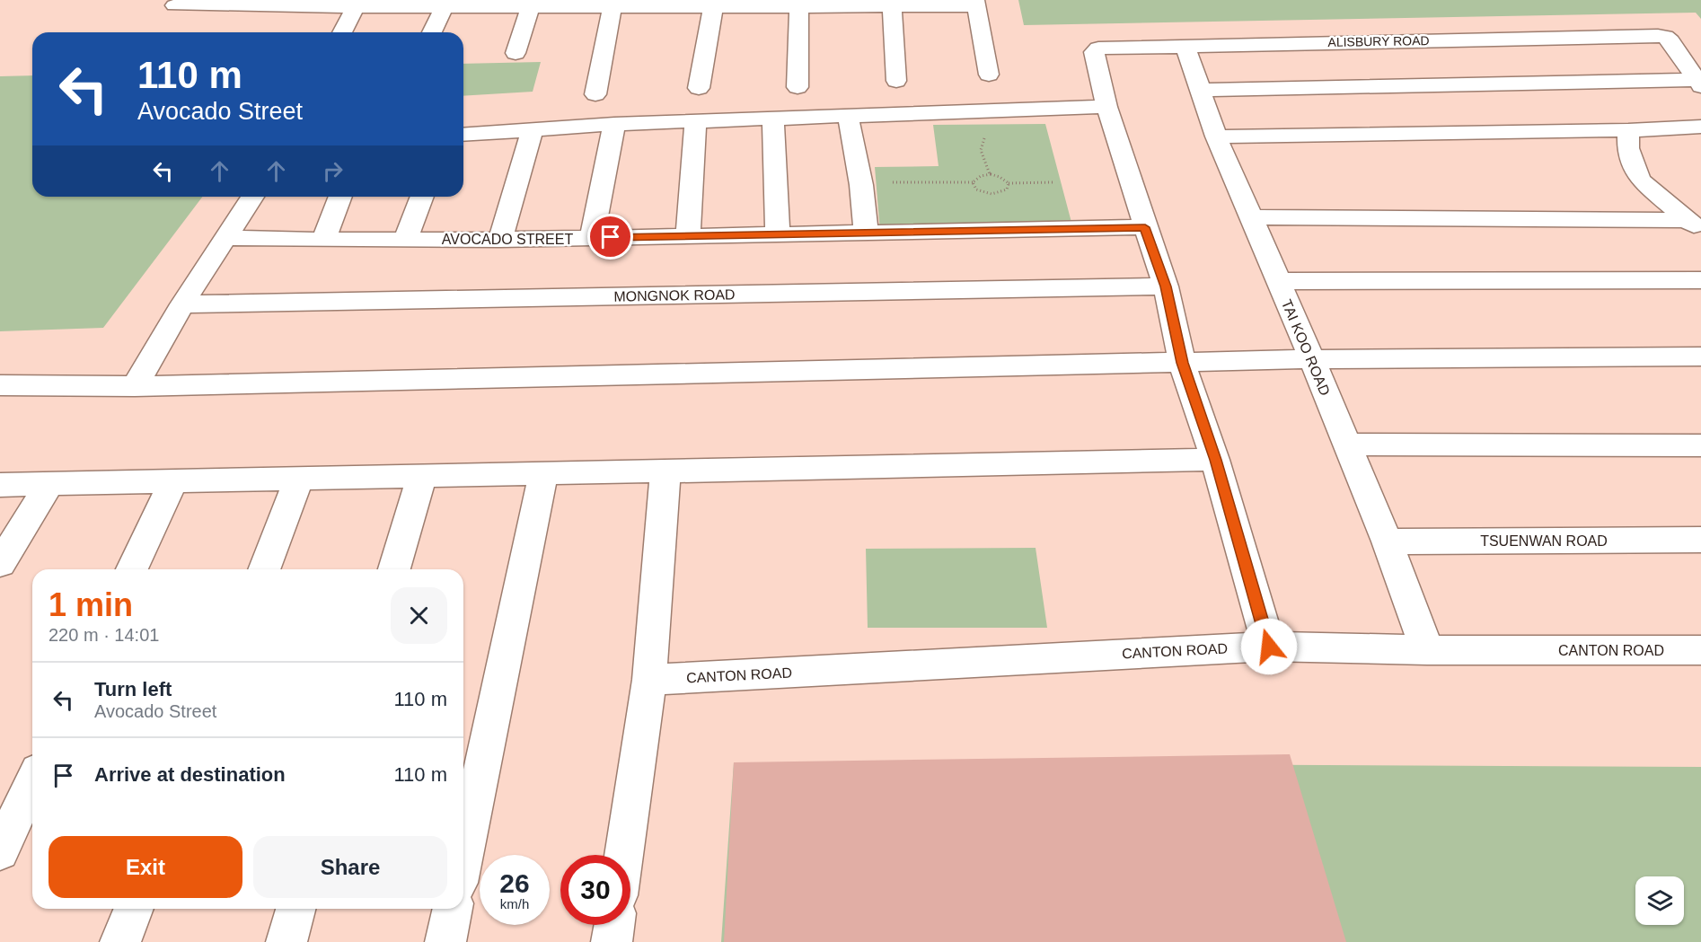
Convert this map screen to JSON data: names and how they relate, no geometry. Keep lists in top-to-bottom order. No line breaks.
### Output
{"streets":{"street":["ALISBURY ROAD","AVOCADO STREET","MONGNOK ROAD","TAI KOO ROAD","TSUENWAN ROAD","CANTON ROAD"]},"crossings":[["ALISBURY ROAD","TAI KOO ROAD"],["TAI KOO ROAD","TSUENWAN ROAD"],["TAI KOO ROAD","CANTON ROAD"]],"page":{"turn":["110 m","Avocado Street"],"heading":["1 min","220 m · 14:01"],"list":[{"name":"Turn left","note":"Avocado Street","value":"110 m"},{"name":"Arrive at destination","value":"110 m"}],"buttons":["Exit","Share"],"speed":"26 km/h","limit":"30"}}
